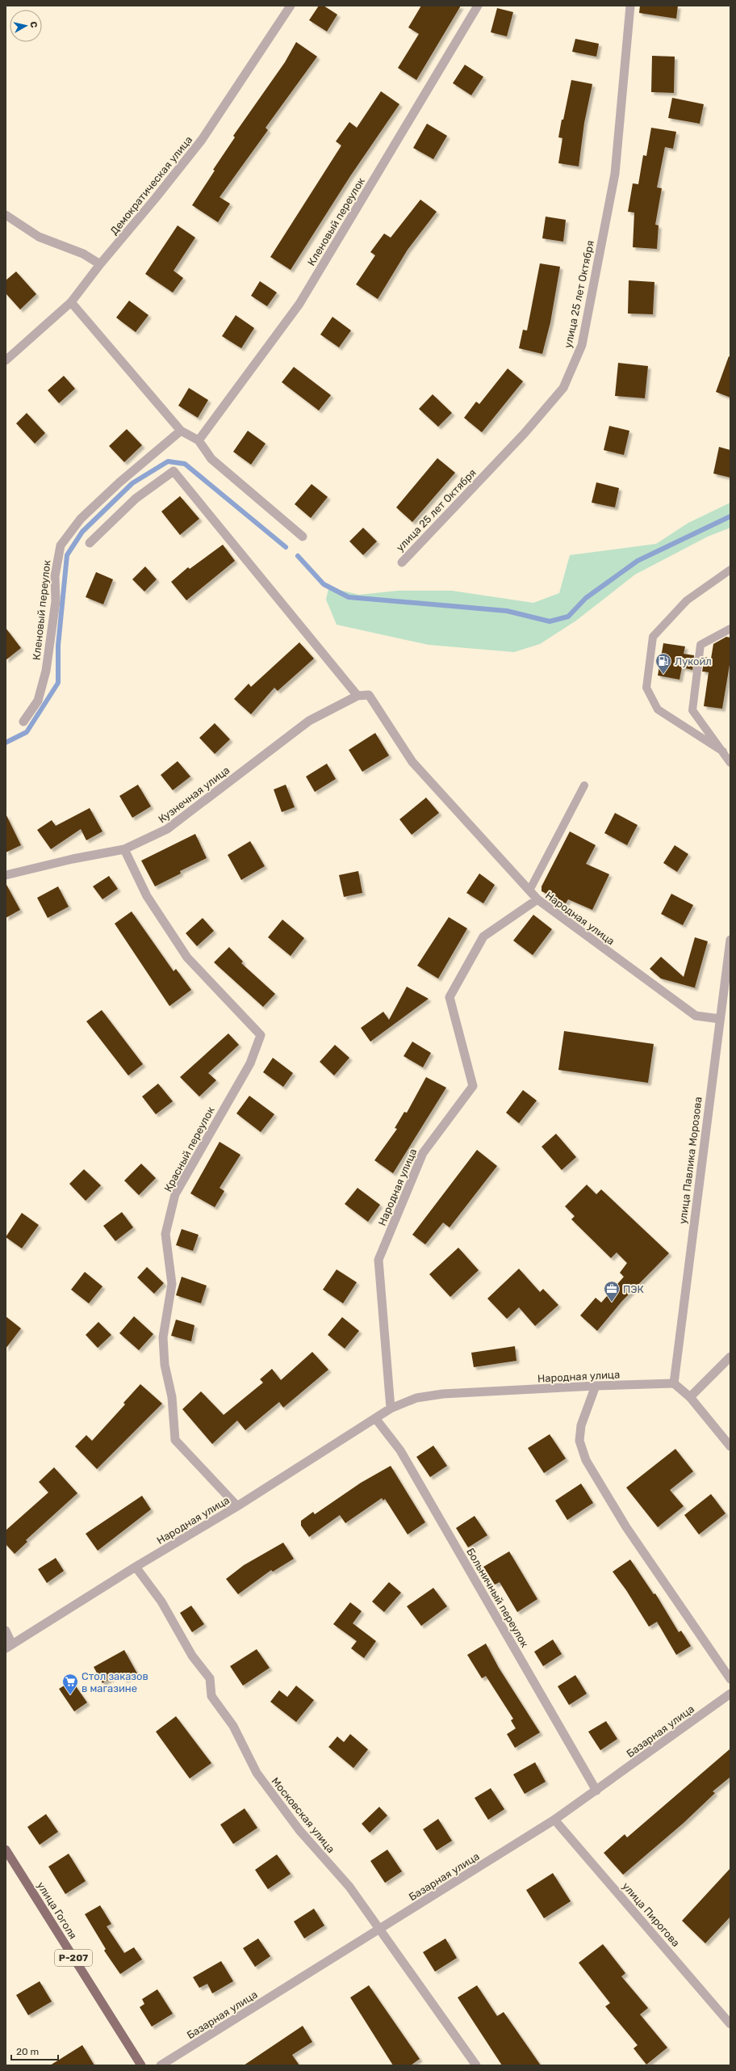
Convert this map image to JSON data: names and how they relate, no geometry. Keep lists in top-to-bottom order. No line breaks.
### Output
{"streets":{"main road":["улица Гоголя","Р-207"],"street":["Демократическая улица","Кленовый переулок","улица 25 лет Октября","Кузнечная улица","Народная улица","Красный переулок","улица Павлика Морозова","Больничный переулок","Базарная улица","Московская улица","улица Пирогова"]},"crossings":[["Кузнечная улица","Красный переулок"],["Народная улица","Красный переулок"],["Народная улица","улица Павлика Морозова"],["Народная улица","Больничный переулок"],["Народная улица","Московская улица"],["Больничный переулок","Базарная улица"],["Базарная улица","Московская улица"],["Базарная улица","улица Пирогова"]],"places":{"fuel station":["Лукойл"],"office":["ПЭК"],"supermarket":["Стол заказов в магазине"]},"scale_bar":"20 m","north":"right"}
